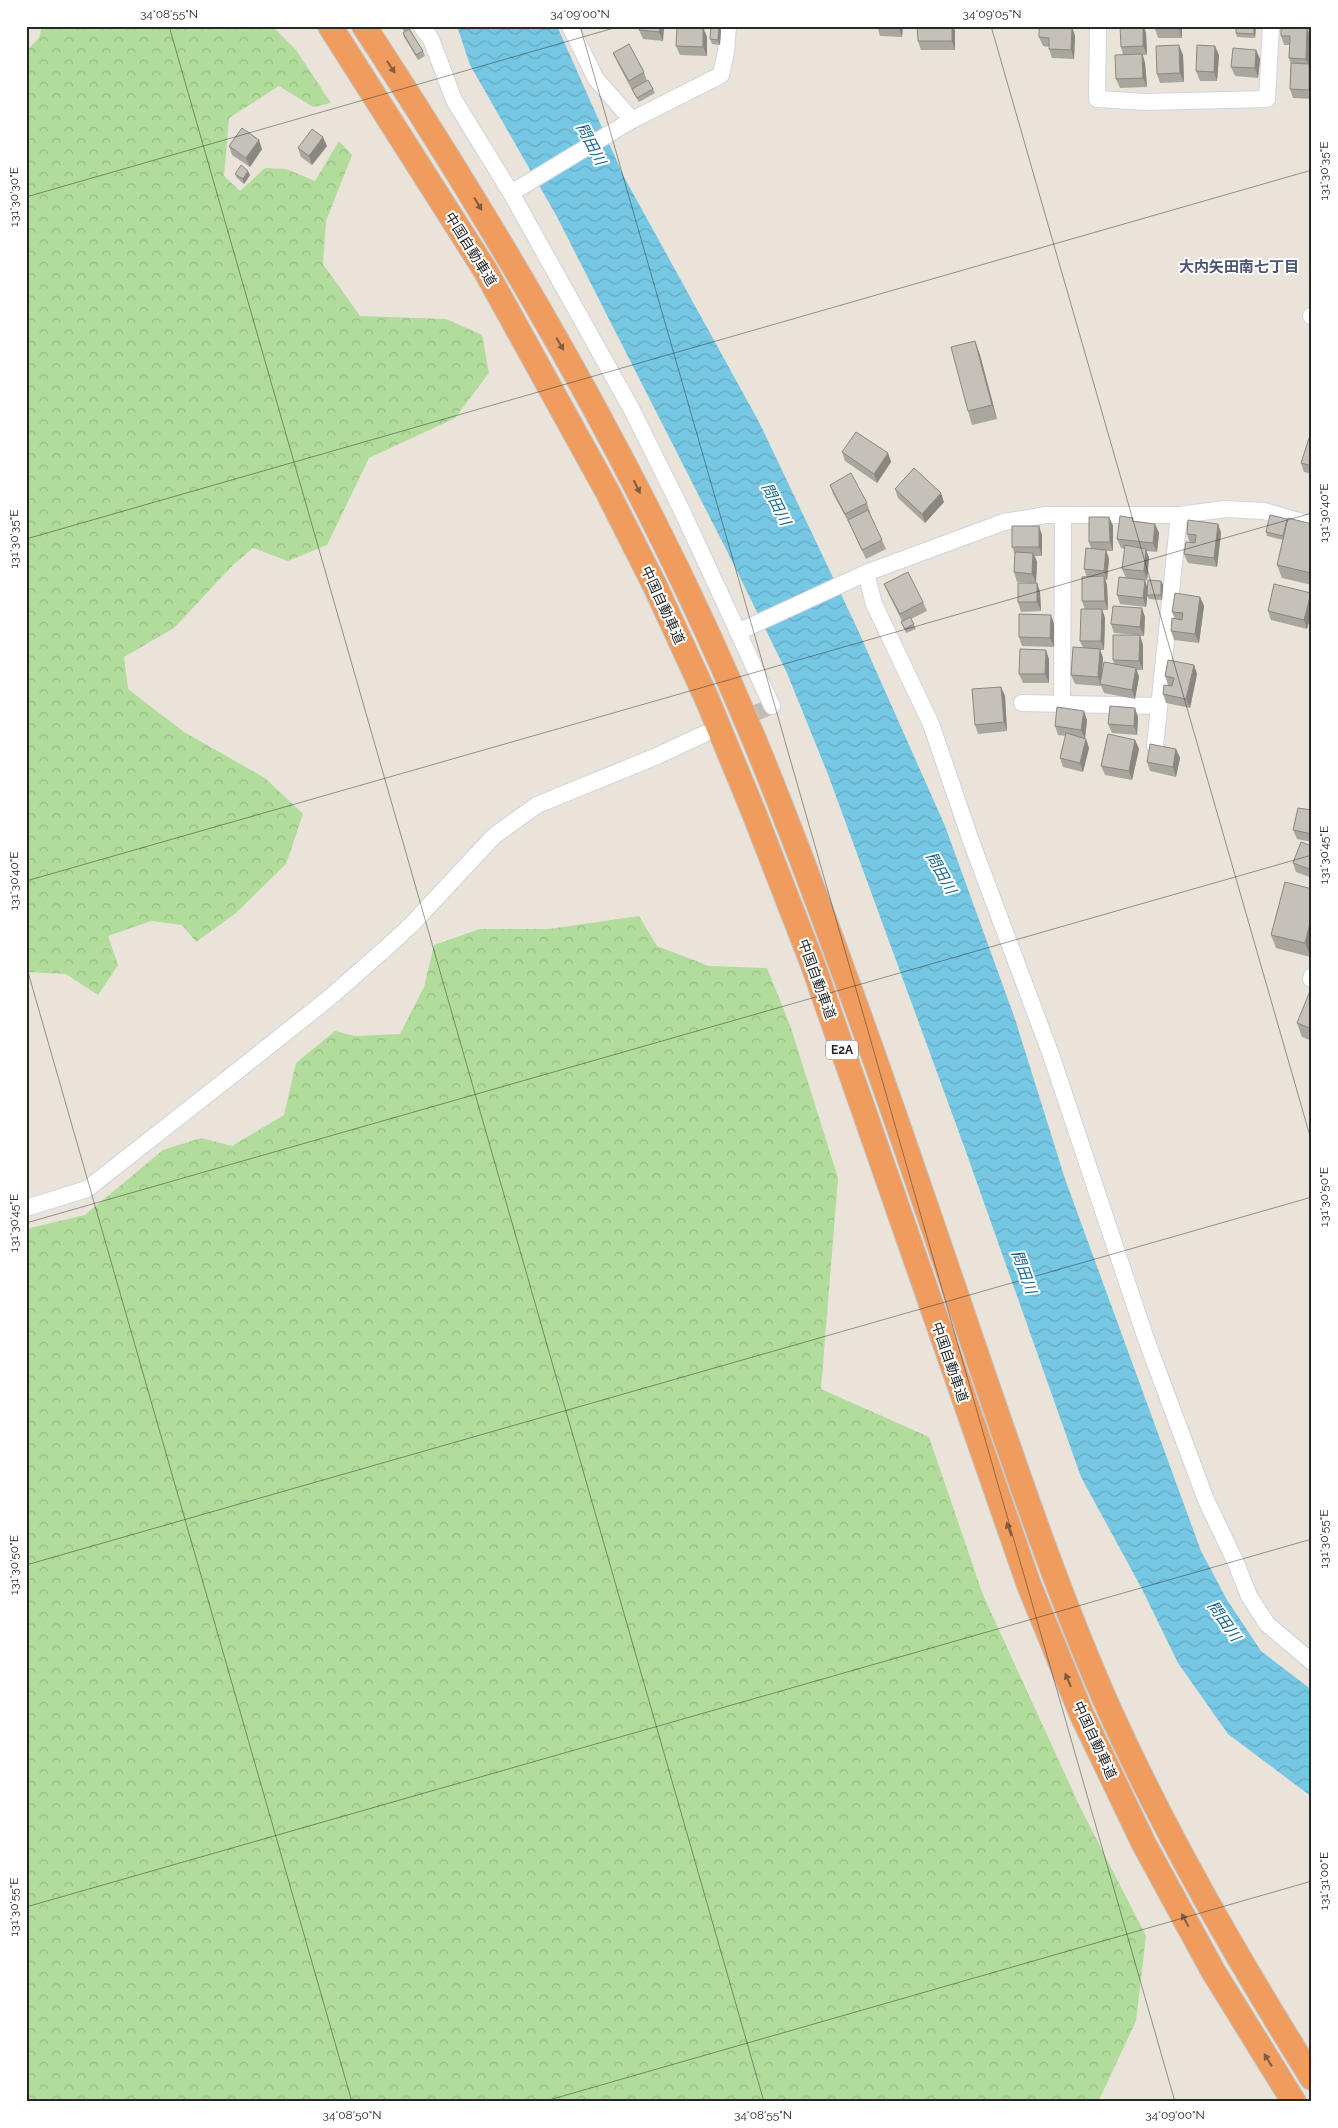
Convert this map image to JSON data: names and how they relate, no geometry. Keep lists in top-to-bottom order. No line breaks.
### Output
{"streets":{"highway":["中国自動車道","E2A"]},"districts":["大内矢田南七丁目"],"water":["問田川"],"coordinates":["34°08'55\"N","34°09'00\"N","34°09'05\"N","131°30'35\"E","131°30'30\"E","131°30'40\"E","131°30'45\"E","131°30'50\"E","131°30'55\"E","131°31'00\"E","34°08'50\"N"]}
